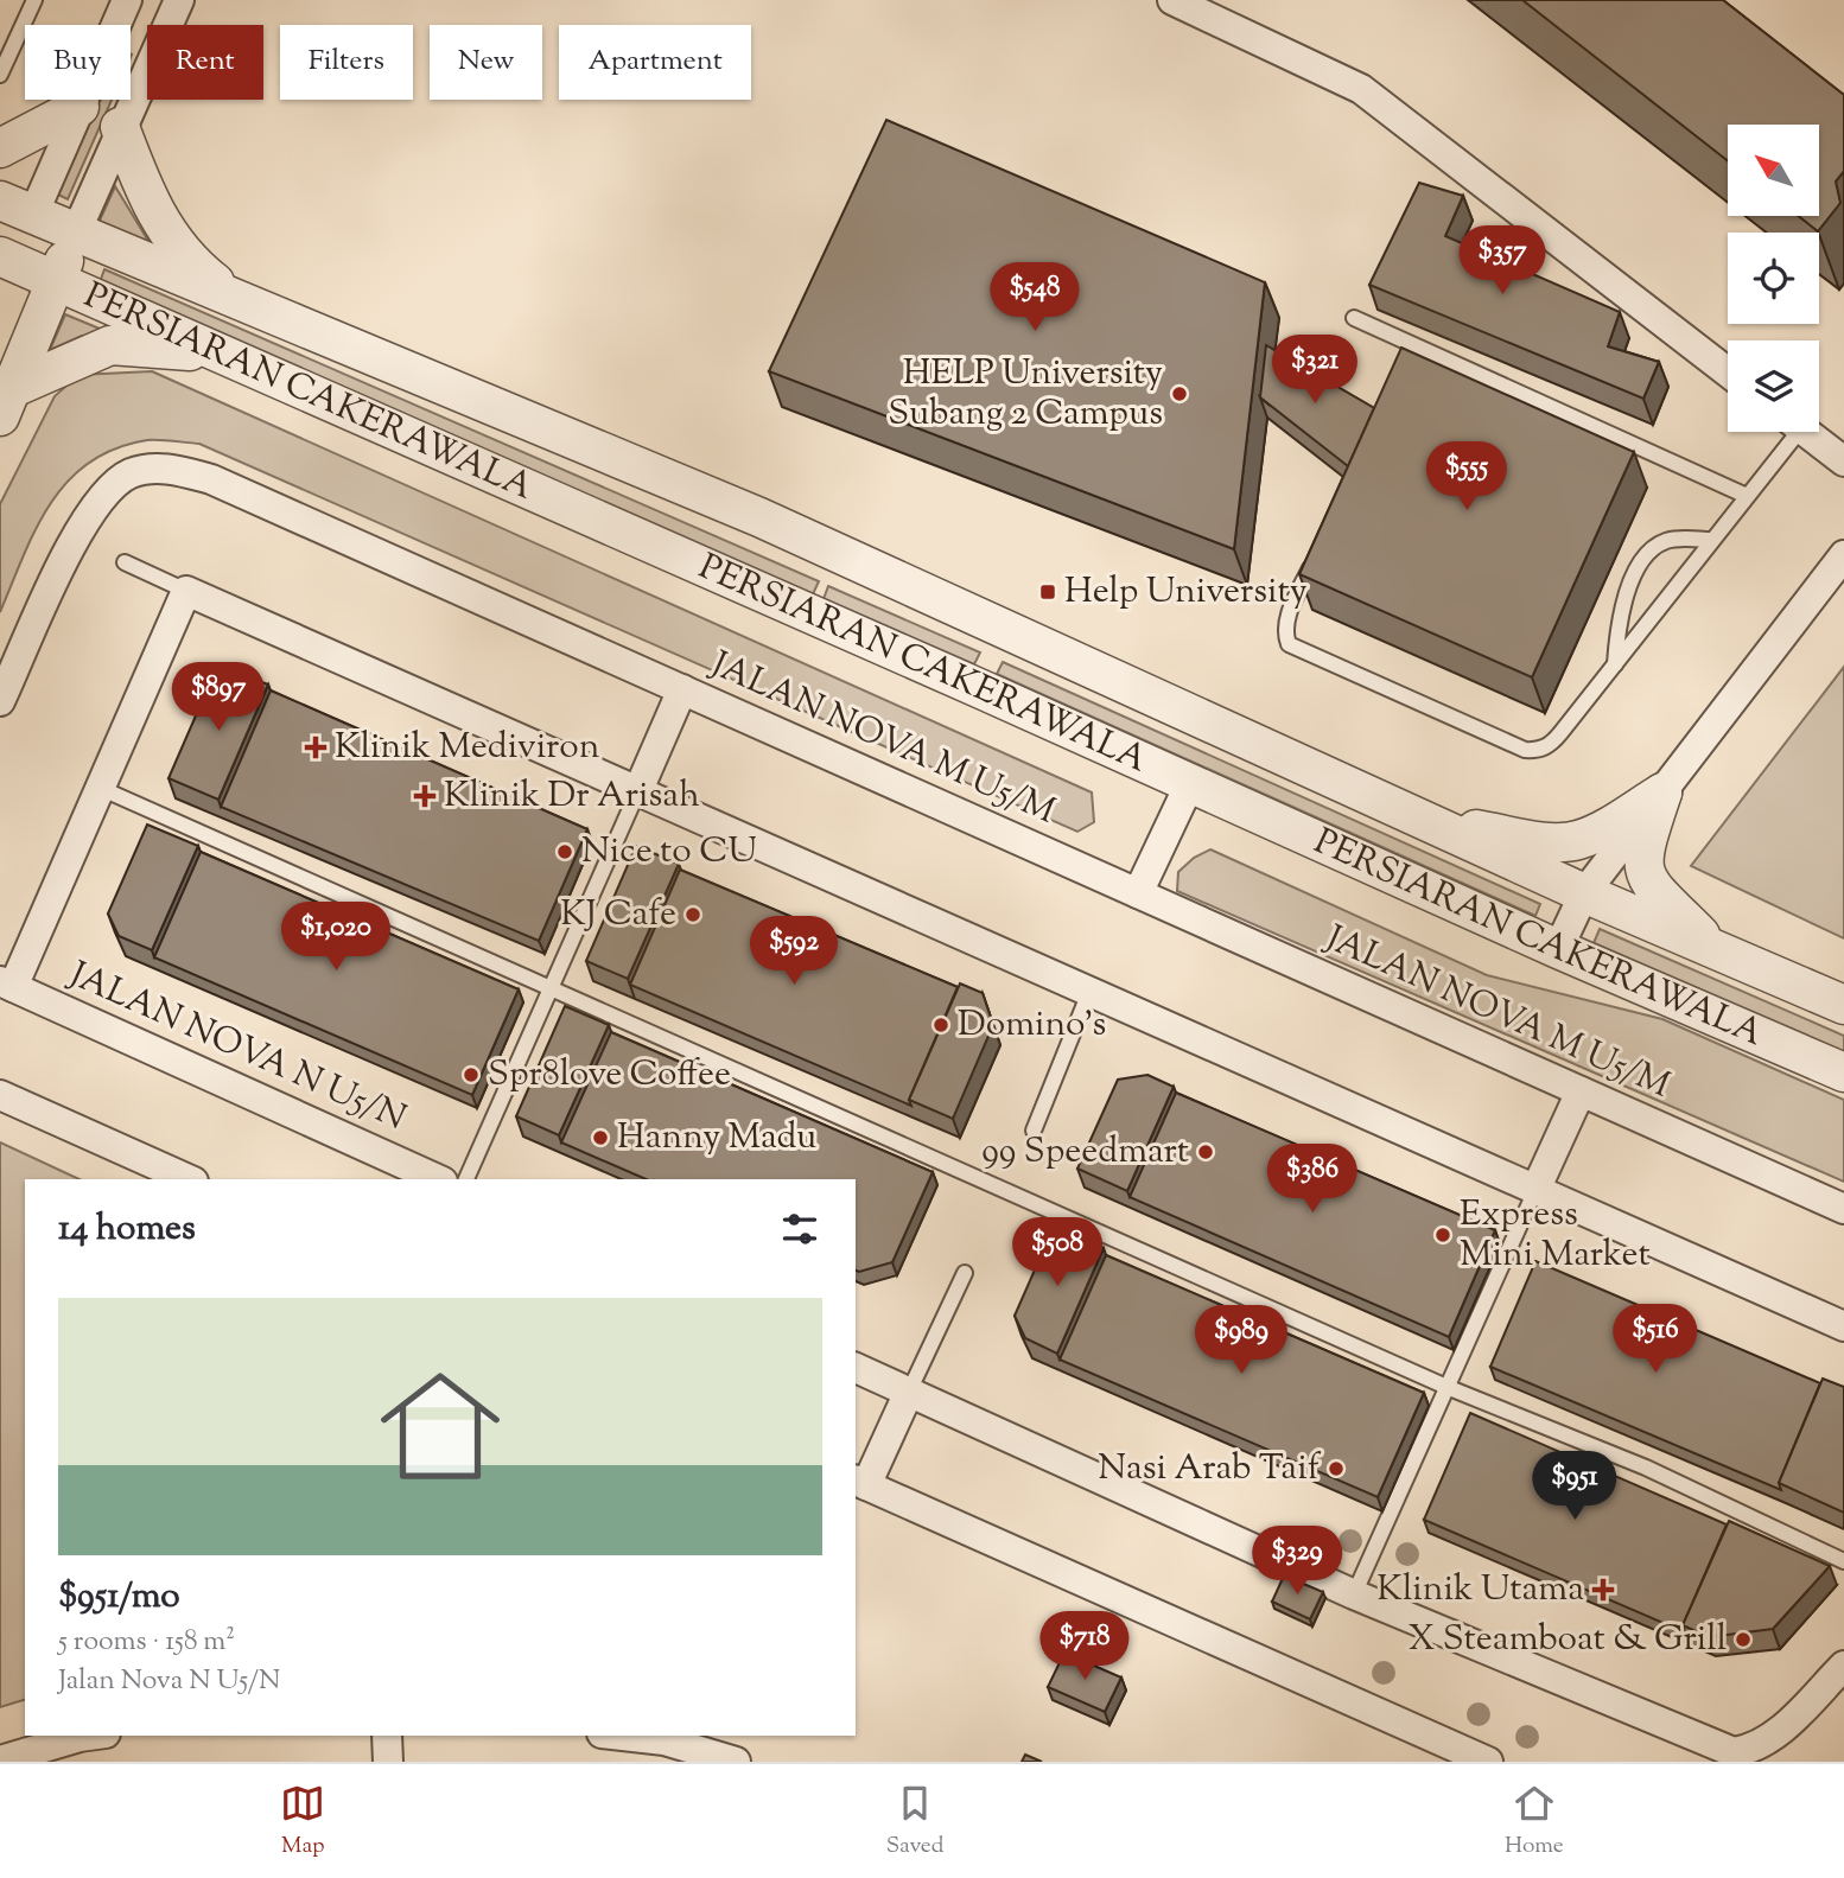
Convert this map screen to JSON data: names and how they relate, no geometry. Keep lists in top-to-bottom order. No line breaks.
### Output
{"streets":{"street":["PERSIARAN CAKERAWALA","JALAN NOVA M U5/M","JALAN NOVA N U5/N"]},"places":{"other":["HELP University Subang 2 Campus","Nice to CU","KJ Cafe","Domino's","Spr8love Coffee","Hanny Madu","99 Speedmart","Express Mini Market","Nasi Arab Taif","X Steamboat & Grill"],"transit":["Help University"],"health":["Klinik Mediviron","Klinik Dr Arisah","Klinik Utama"]},"north":"top left","page":{"chip":["Buy","Rent","Filters","New","Apartment"],"price":["$357","$548","$321","$555","$897","$1,020","$592","$386","$508","$516","$989","$951","$329","$718"],"heading":"14 homes","list":[{"name":"$951/mo","note":"5 rooms · 158 m² · Jalan Nova N U5/N"}],"tabs":["Map","Saved","Home"]}}
